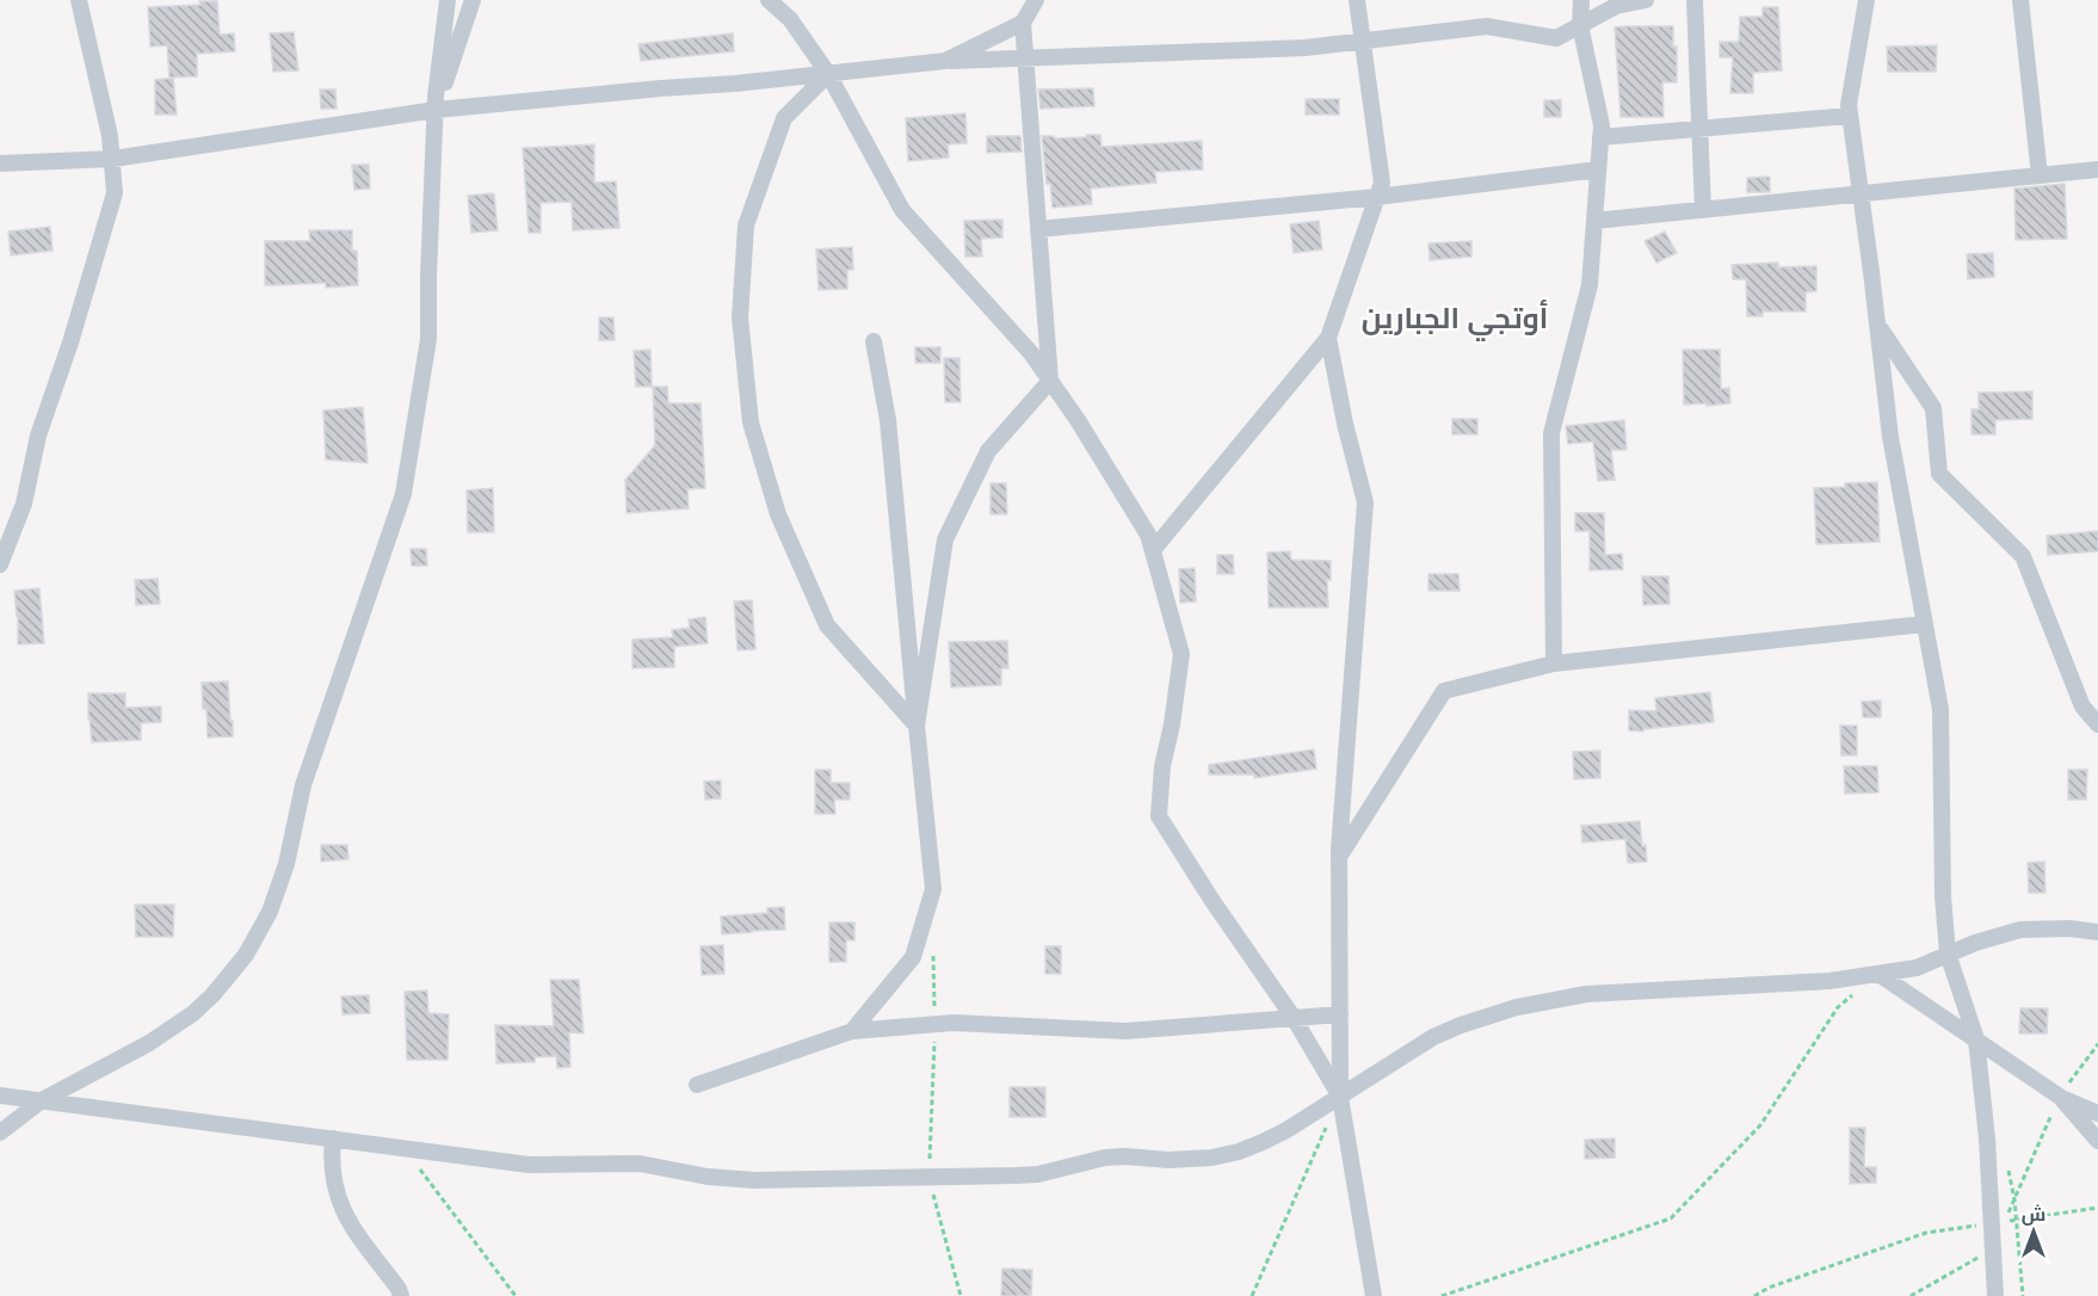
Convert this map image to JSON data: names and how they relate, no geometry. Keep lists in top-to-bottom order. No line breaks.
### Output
{"districts":["أوتجي الجبارين"],"north":"top"}
